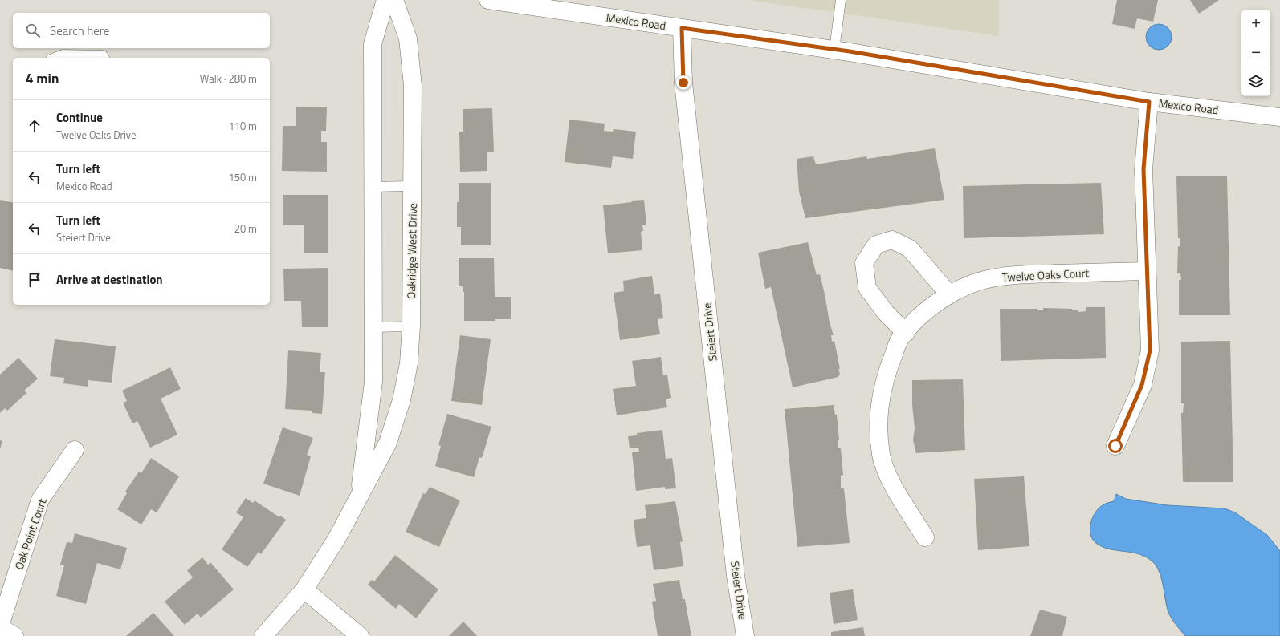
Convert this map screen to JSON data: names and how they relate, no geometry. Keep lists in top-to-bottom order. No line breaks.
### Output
{"streets":{"street":["Mexico Road","Oakridge West Drive","Twelve Oaks Court","Steiert Drive","Oak Point Court"]},"crossings":[["Mexico Road","Steiert Drive"]],"page":{"map_buttons":["+","−"],"search":"Search here","heading":["4 min","Walk · 280 m"],"list":[["Continue","Twelve Oaks Drive","110 m"],["Turn left","Mexico Road","150 m"],["Turn left","Steiert Drive","20 m"],"Arrive at destination"]}}
